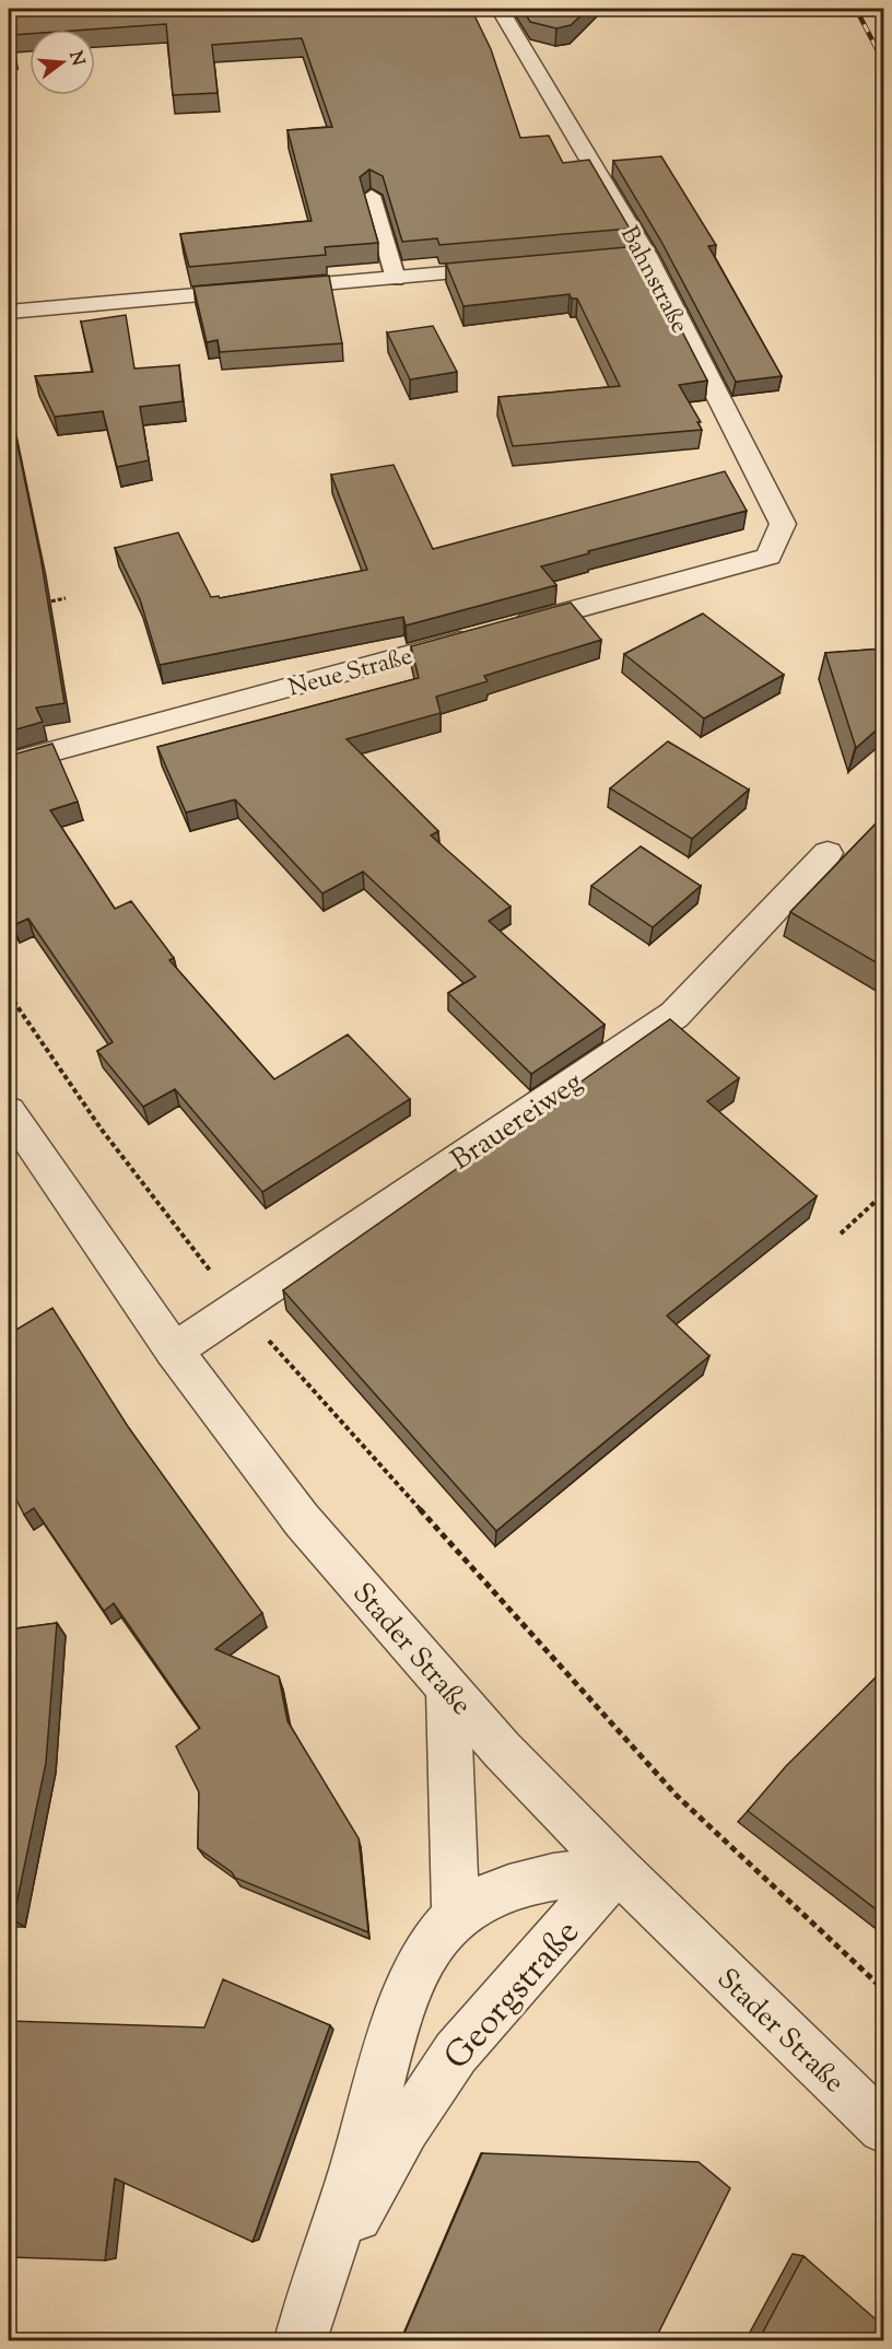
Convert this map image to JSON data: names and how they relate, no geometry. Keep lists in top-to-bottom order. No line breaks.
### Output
{"streets":{"street":["Bahnstraße","Neue Straße","Brauereiweg","Stader Straße","Georgstraße"]},"crossings":[["Bahnstraße","Neue Straße"],["Brauereiweg","Stader Straße"],["Stader Straße","Georgstraße"]],"north":"right"}
